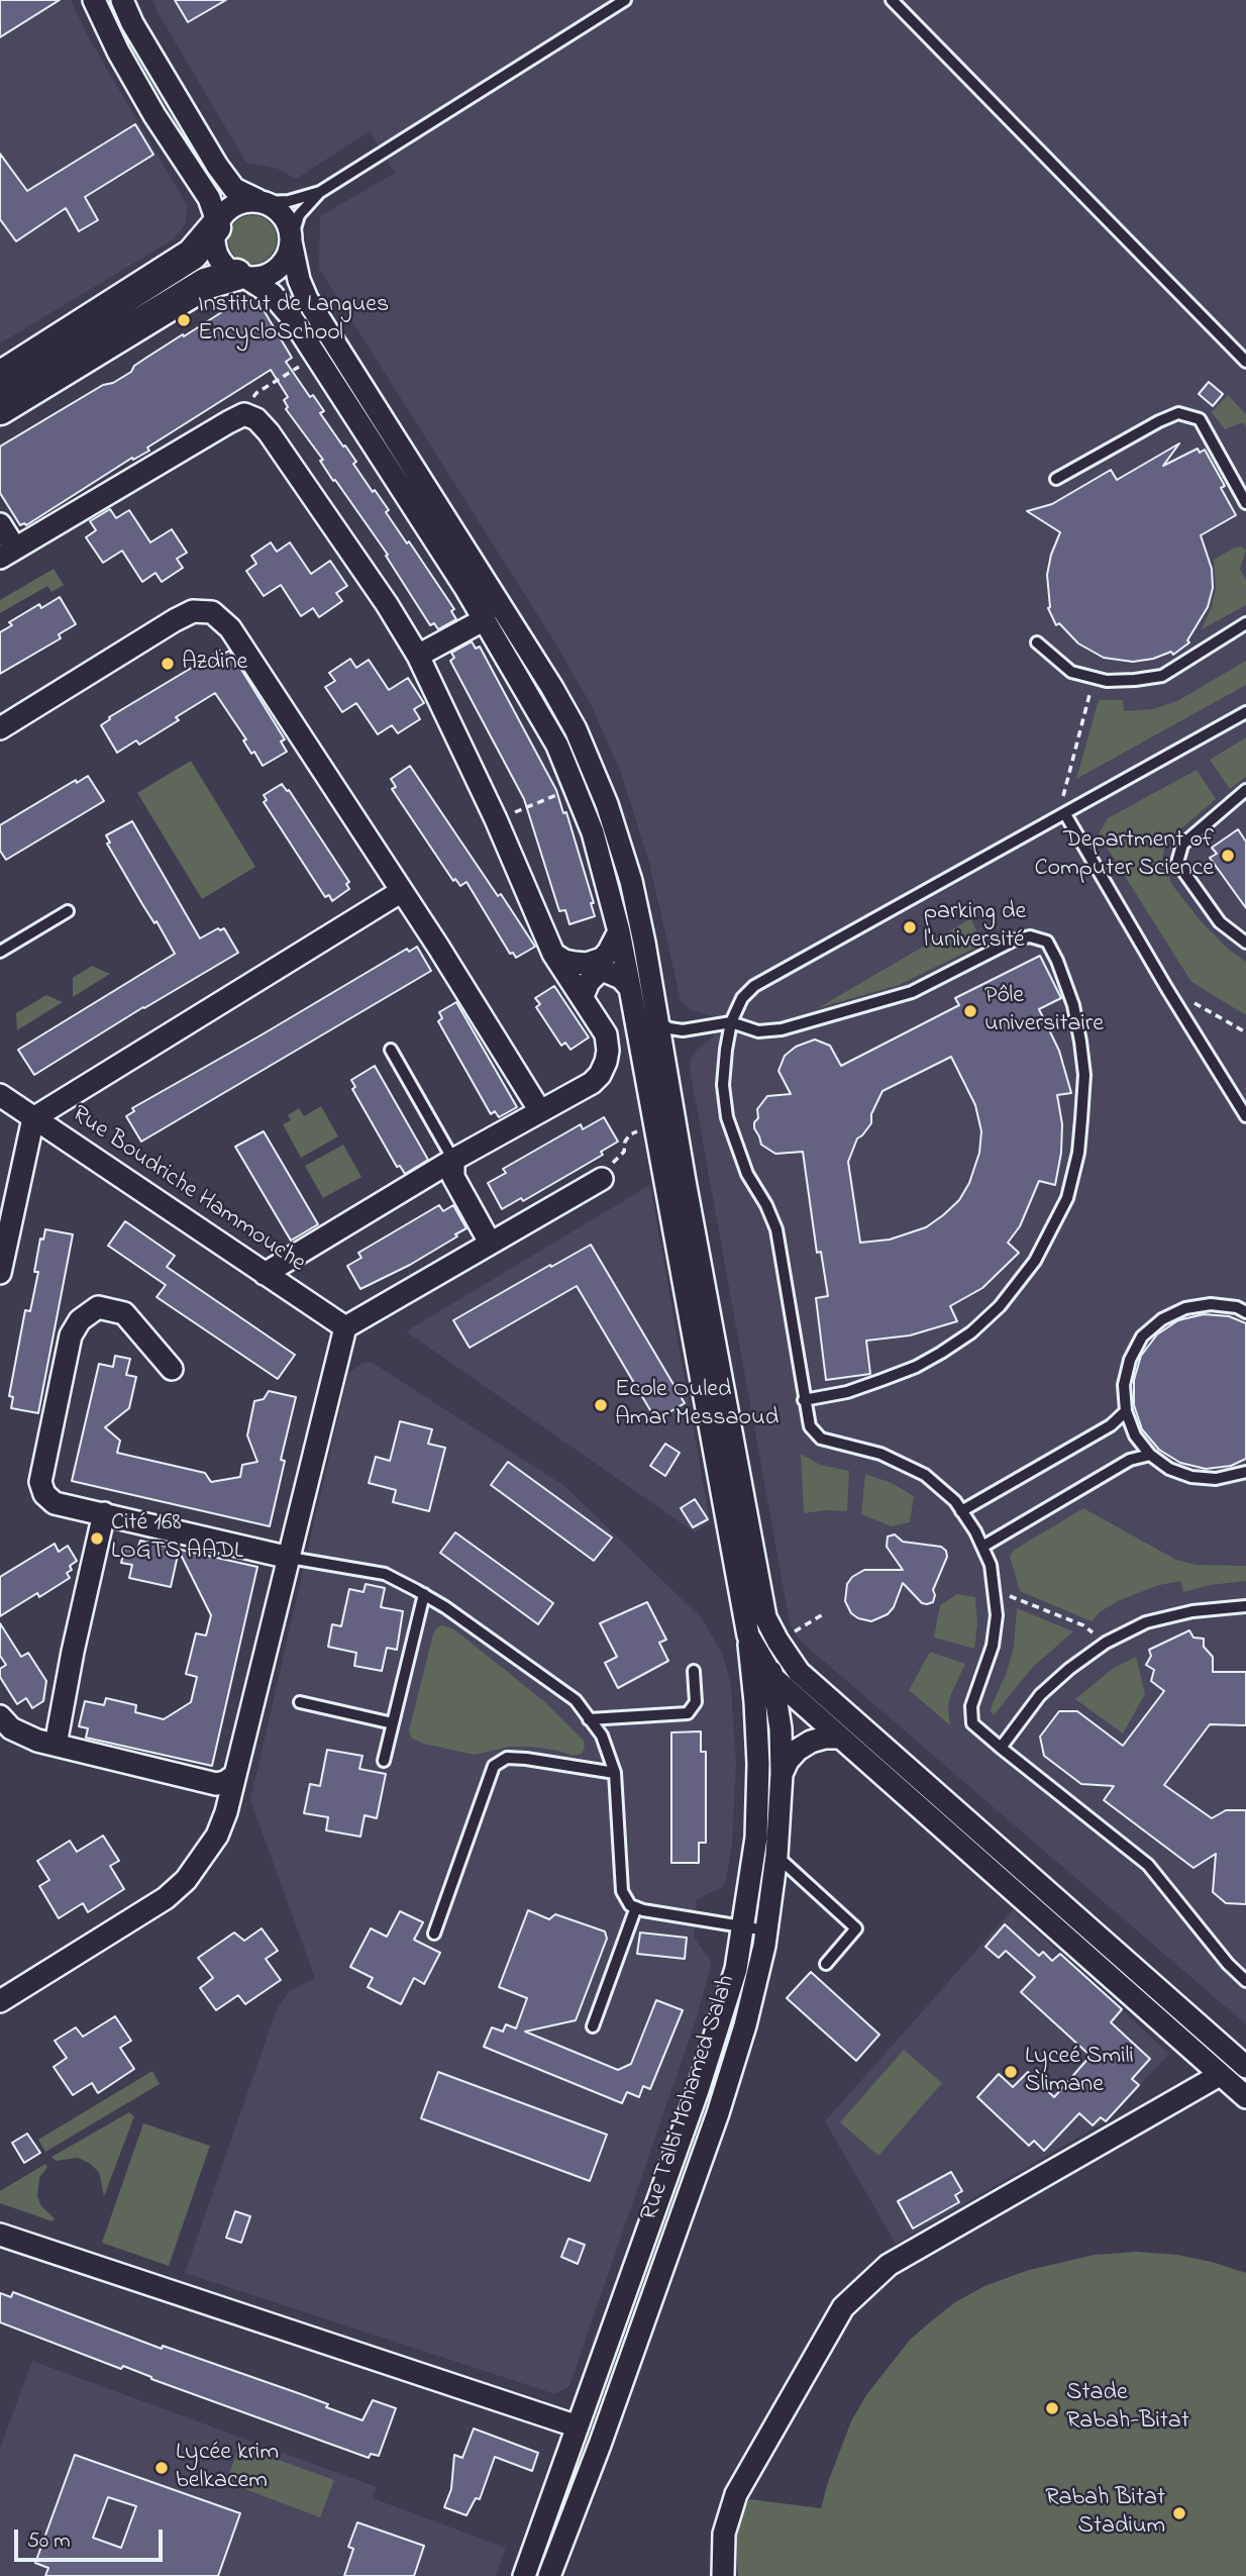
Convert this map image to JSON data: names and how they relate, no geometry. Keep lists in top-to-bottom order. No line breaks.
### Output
{"streets":{"street":["Rue Boudriche Hammouche","Rue Talbi Mohamed Salah"]},"places":["Institut de Langues EncycloSchool","Azdine","Department of Computer Science","parking de l'université","Pôle universitaire","Ecole Ouled Amar Messaoud","Cité 168 LOGTS AADL","Lyceé Smili Slimane","Stade Rabah-Bitat","Lycée krim belkacem","Rabah Bitat Stadium"],"scale_bar":"50 m"}
